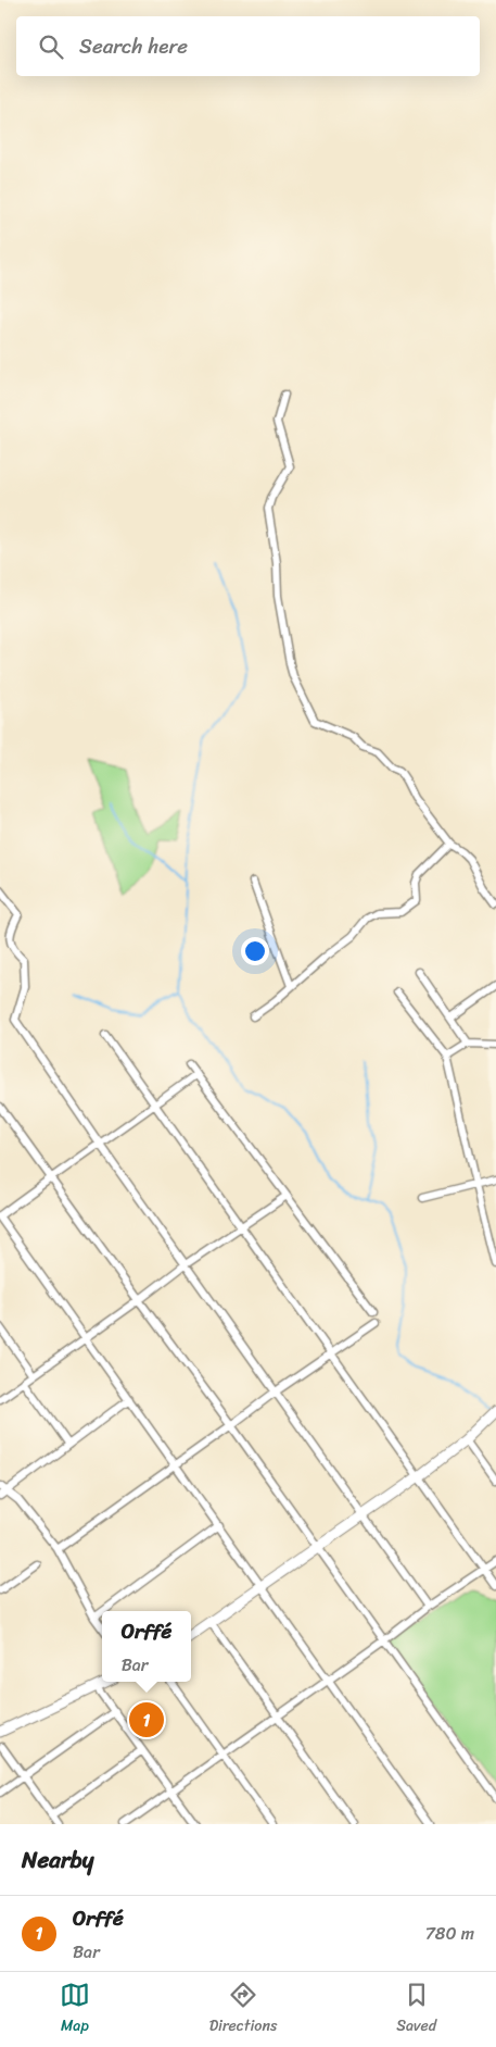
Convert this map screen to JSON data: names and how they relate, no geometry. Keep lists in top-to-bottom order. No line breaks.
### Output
{"page":{"search":"Search here","popup":["Orffé","Bar"],"pins":"1","heading":"Nearby","list":[{"mark":"1","name":"Orffé","note":"Bar","value":"780 m"}],"nav":["Map","Directions","Saved"]}}
